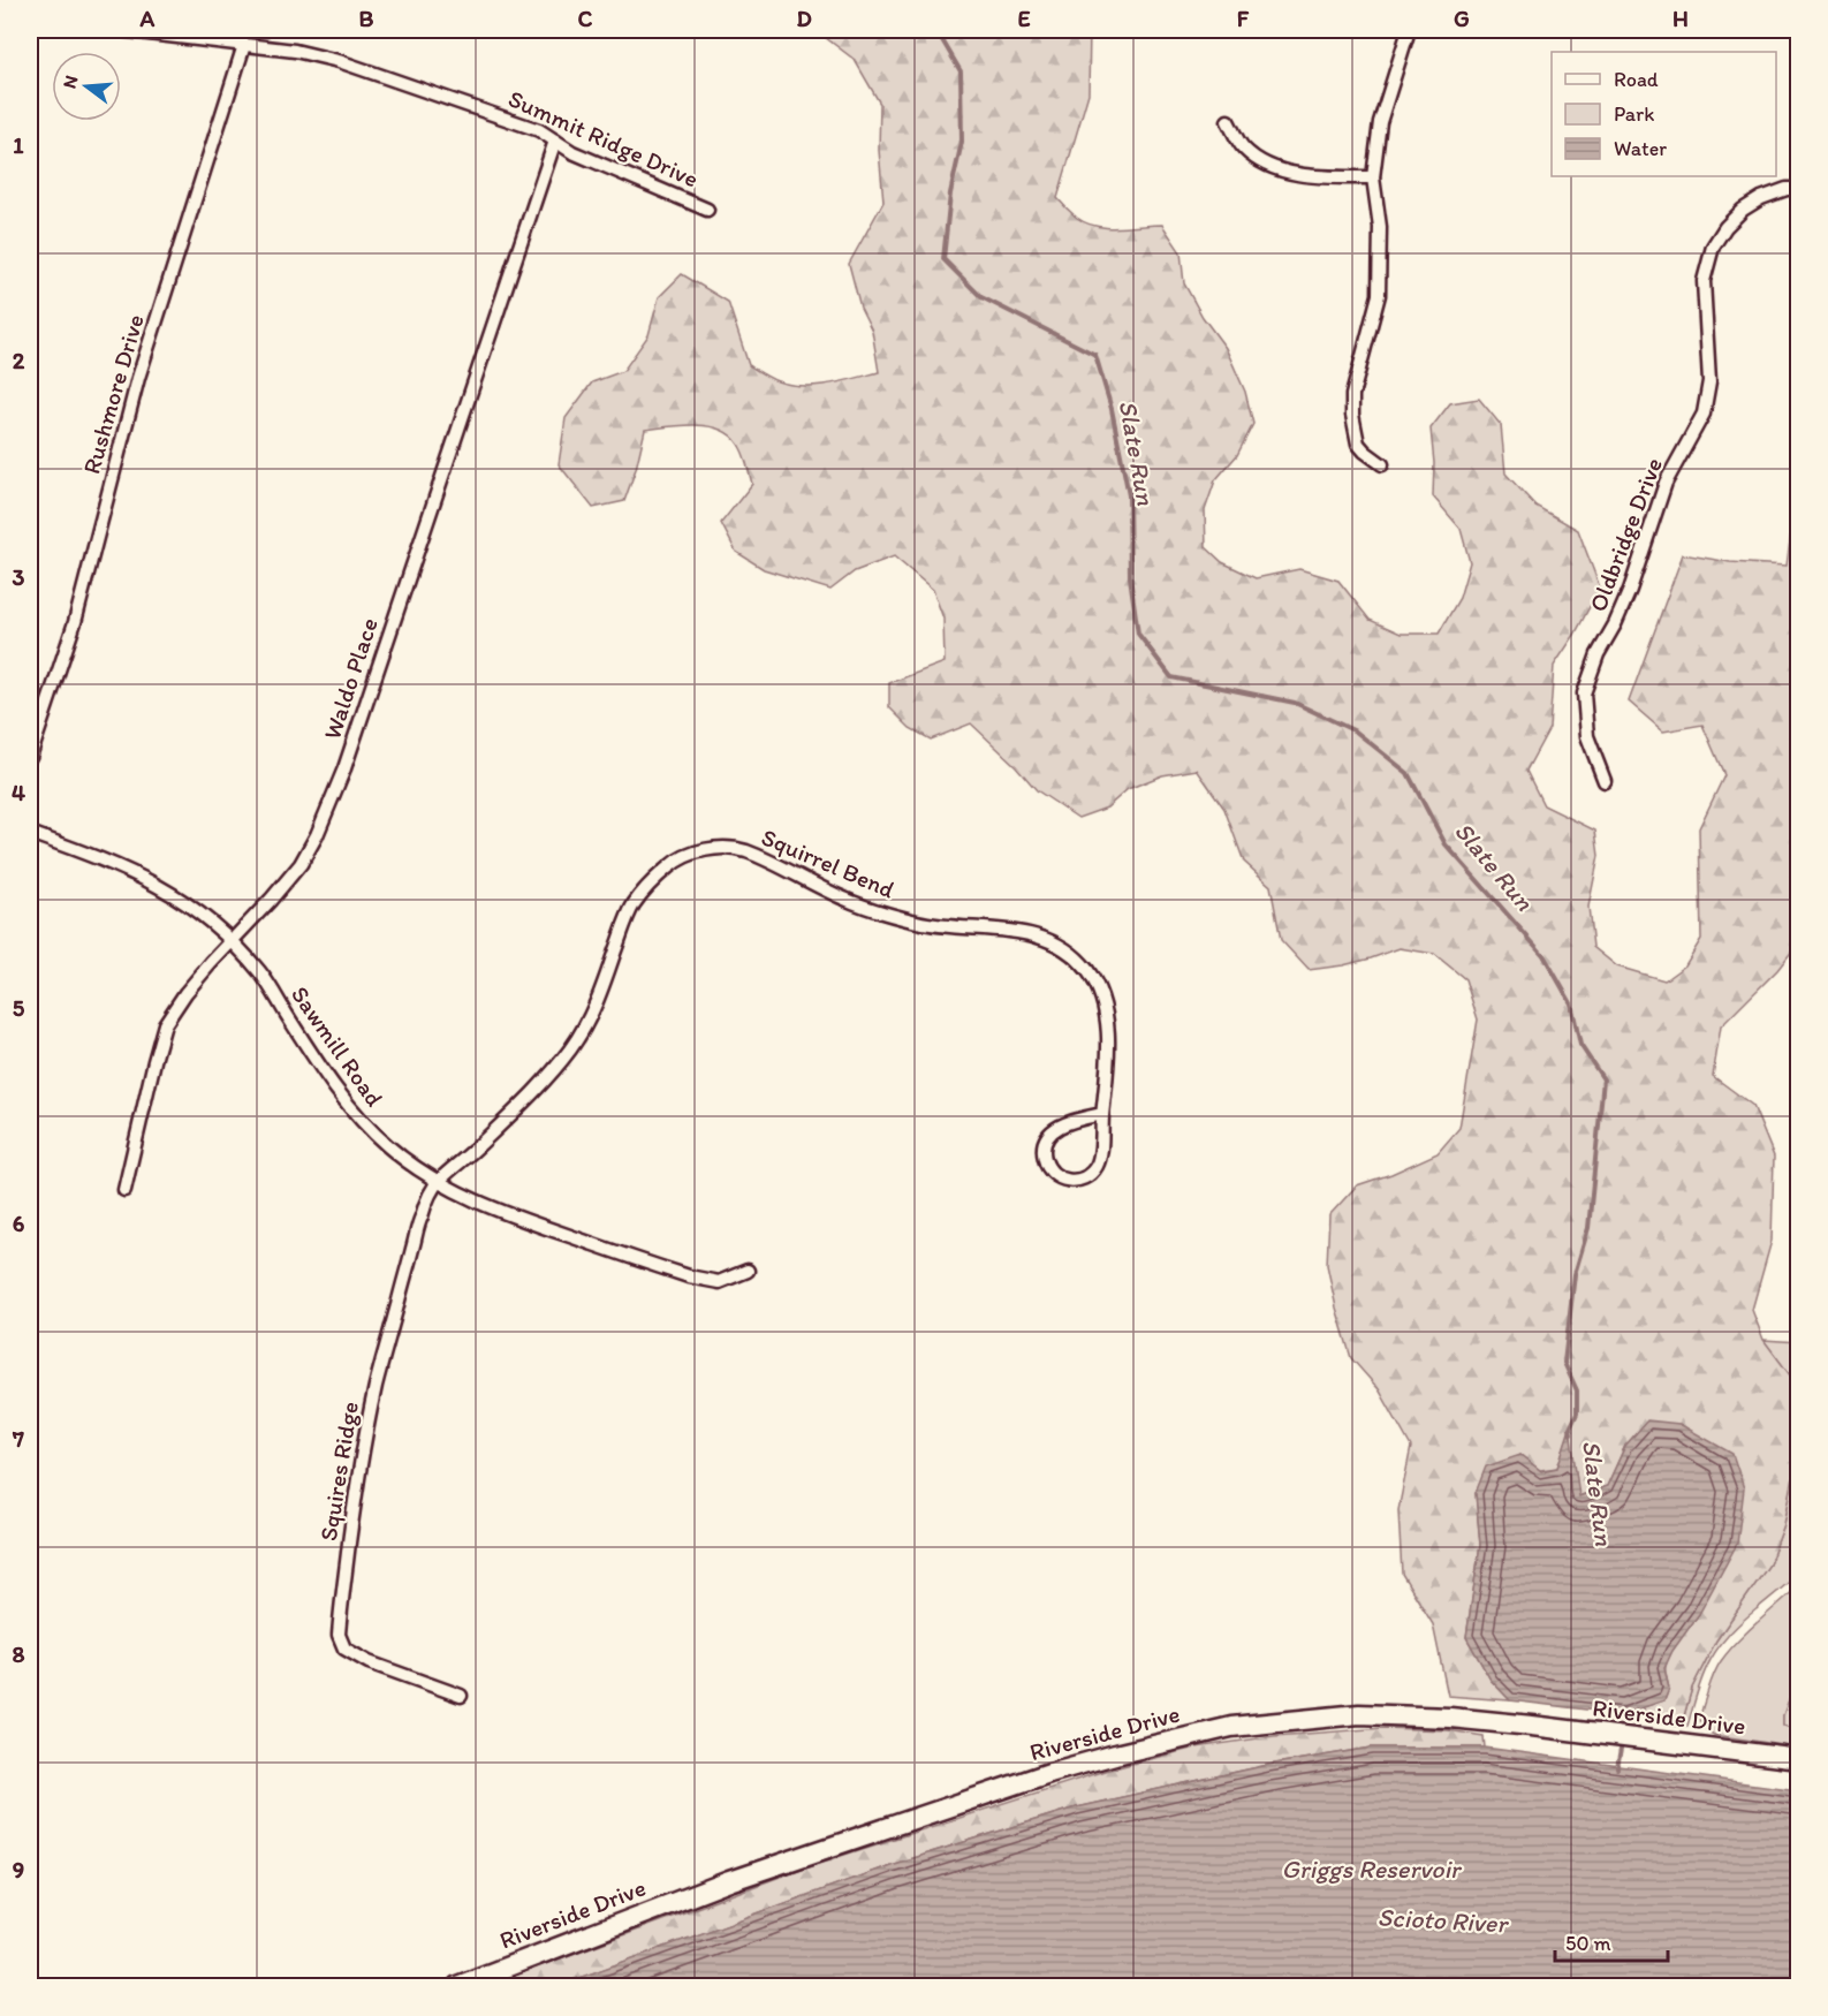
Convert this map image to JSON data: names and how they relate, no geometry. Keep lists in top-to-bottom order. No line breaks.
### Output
{"streets":{"main road":["Riverside Drive"],"street":["Summit Ridge Drive","Rushmore Drive","Oldbridge Drive","Waldo Place","Squirrel Bend","Sawmill Road","Squires Ridge"]},"crossings":[["Summit Ridge Drive","Rushmore Drive"],["Summit Ridge Drive","Waldo Place"],["Waldo Place","Sawmill Road"],["Squirrel Bend","Sawmill Road"],["Squirrel Bend","Squires Ridge"],["Sawmill Road","Squires Ridge"]],"water":["Slate Run","Griggs Reservoir","Scioto River"],"legend":["Road","Park","Water"],"scale_bar":"50 m","north":"left","grid":{"columns":["A","B","C","D","E","F","G","H"],"rows":["1","2","3","4","5","6","7","8","9"]}}
